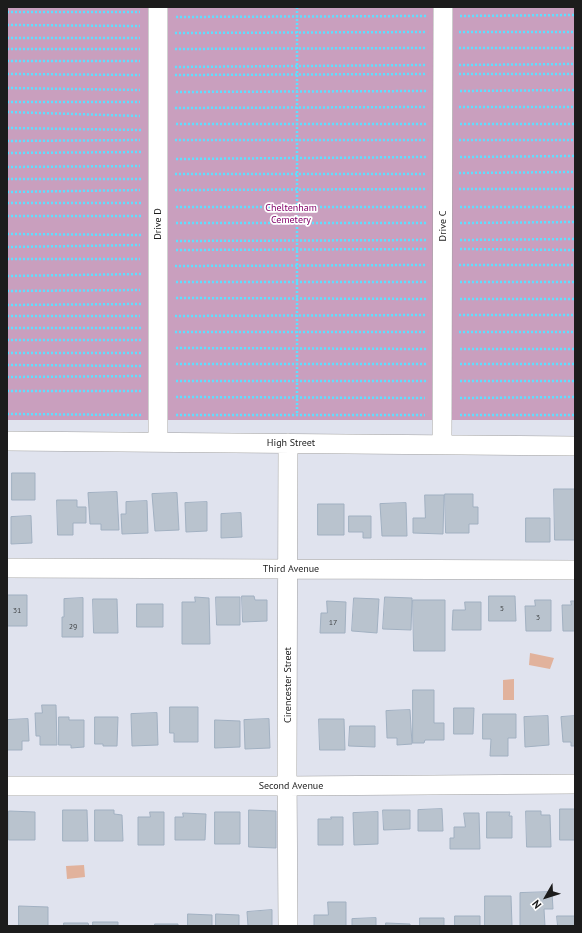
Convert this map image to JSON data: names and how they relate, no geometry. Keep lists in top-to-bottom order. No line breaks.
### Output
{"streets":{"street":["High Street","Third Avenue","Cirencester Street","Second Avenue"]},"crossings":[["High Street","Cirencester Street"],["Third Avenue","Cirencester Street"],["Cirencester Street","Second Avenue"]],"parks":["Cheltenham Cemetery"],"house_numbers":["5","31","3","17","29"],"north":"bottom left"}
